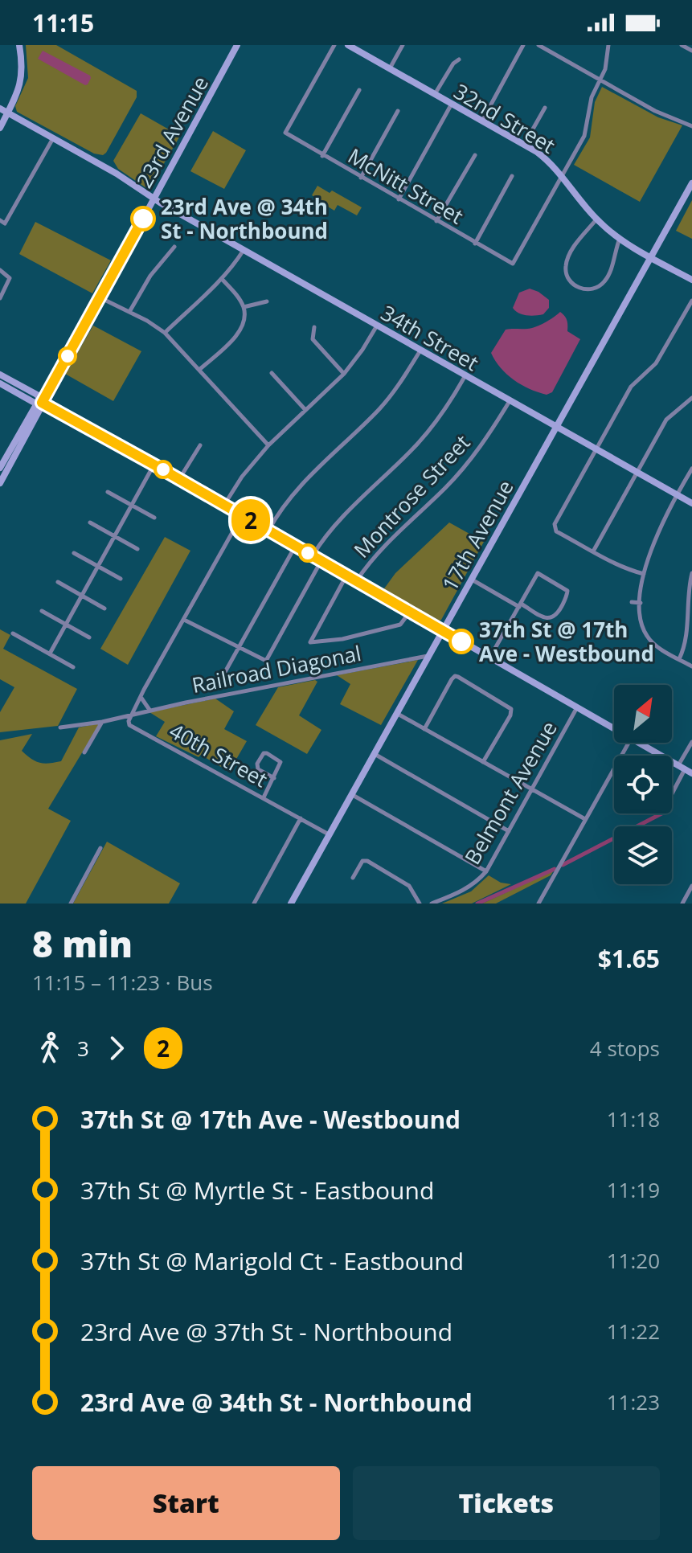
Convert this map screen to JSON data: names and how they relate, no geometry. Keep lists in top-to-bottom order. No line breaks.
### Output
{"streets":{"main road":["32nd Street","23rd Avenue","34th Street","17th Avenue"],"street":["McNitt Street","Montrose Street","Railroad Diagonal","40th Street","Belmont Avenue"]},"crossings":[["32nd Street","McNitt Street"],["32nd Street","17th Avenue"],["23rd Avenue","34th Street"],["34th Street","Montrose Street"],["34th Street","17th Avenue"],["17th Avenue","Railroad Diagonal"],["17th Avenue","40th Street"],["Railroad Diagonal","40th Street"]],"places":["23rd Ave @ 34th St - Northbound","37th St @ 17th Ave - Westbound"],"lines":["bus line 2"],"north":"top right","page":{"status":"11:15","on_map":"2","heading":["8 min","11:15 – 11:23 · Bus","$1.65"],"legs":["3","2","4 stops"],"list":[{"name":"37th St @ 17th Ave - Westbound","value":"11:18"},{"name":"37th St @ Myrtle St - Eastbound","value":"11:19"},{"name":"37th St @ Marigold Ct - Eastbound","value":"11:20"},{"name":"23rd Ave @ 37th St - Northbound","value":"11:22"},{"name":"23rd Ave @ 34th St - Northbound","value":"11:23"}],"buttons":["Start","Tickets"]}}
